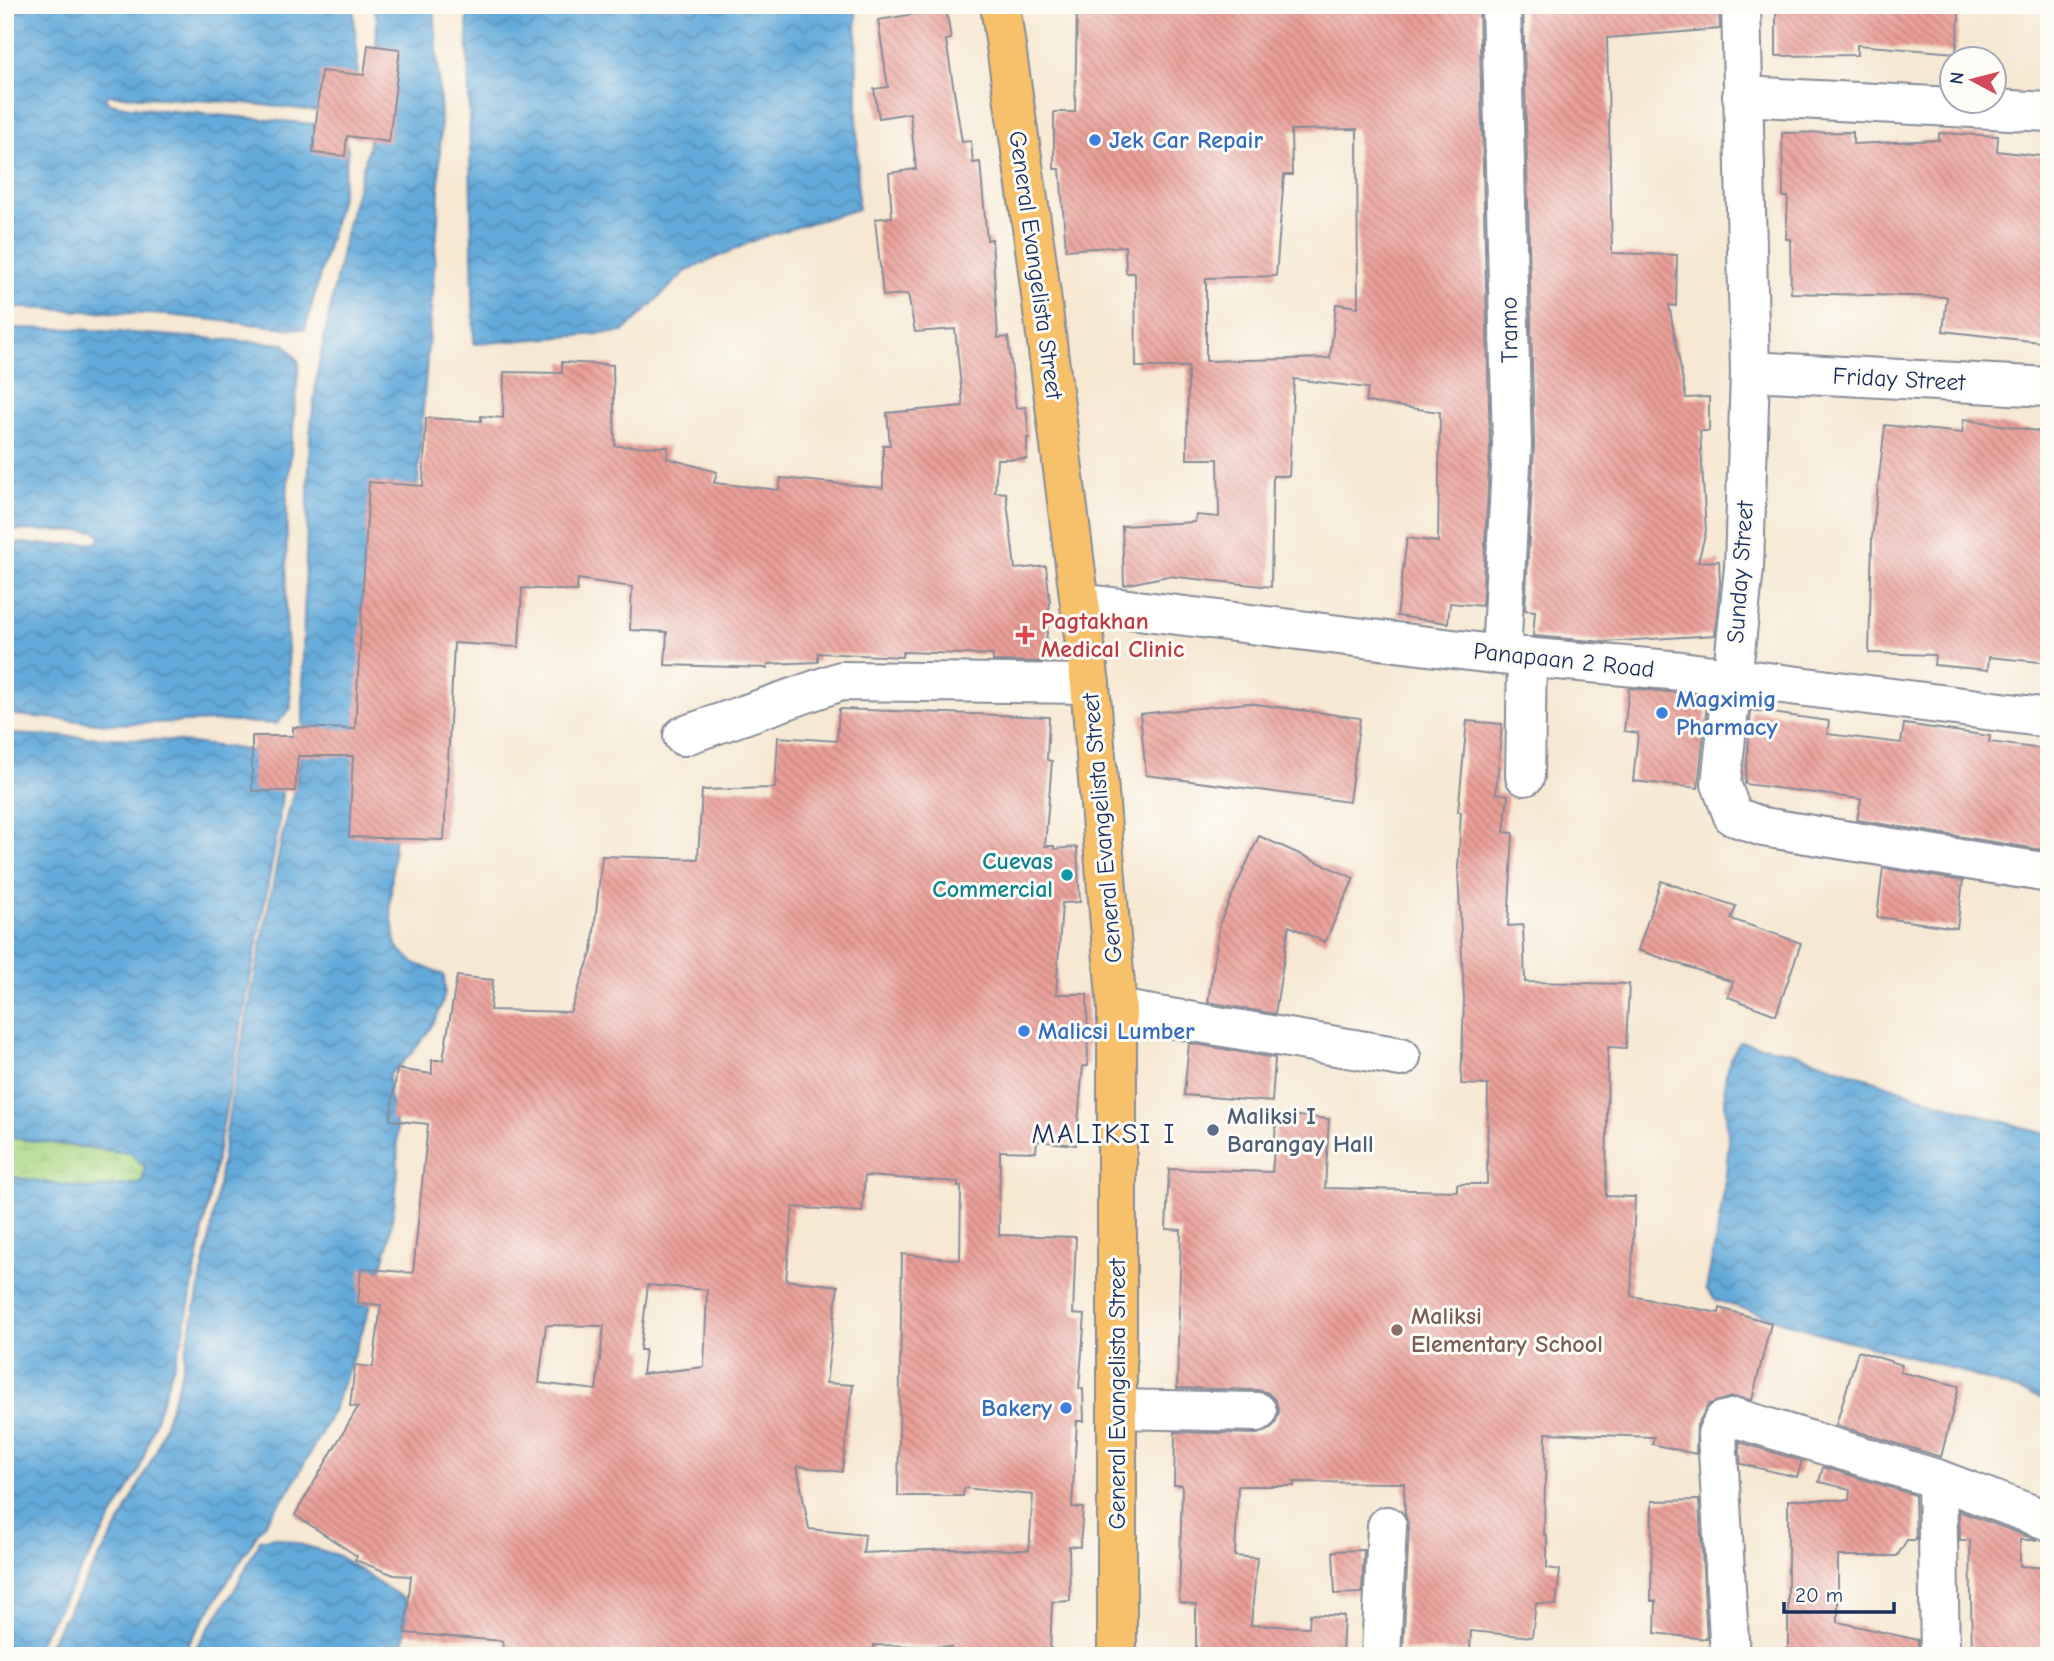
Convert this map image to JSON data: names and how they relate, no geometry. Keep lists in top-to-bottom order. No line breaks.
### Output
{"streets":{"main road":["General Evangelista Street"],"street":["Tramo","Friday Street","Sunday Street","Panapaan 2 Road"]},"crossings":[["General Evangelista Street","Panapaan 2 Road"],["Tramo","Panapaan 2 Road"],["Friday Street","Sunday Street"],["Sunday Street","Panapaan 2 Road"]],"districts":["MALIKSI I"],"places":{"other":["Jek Car Repair","Magximig Pharmacy","Cuevas Commercial","Malicsi Lumber","Maliksi I Barangay Hall","Maliksi Elementary School","Bakery"],"health":["Pagtakhan Medical Clinic"]},"scale_bar":"20 m","north":"left"}
